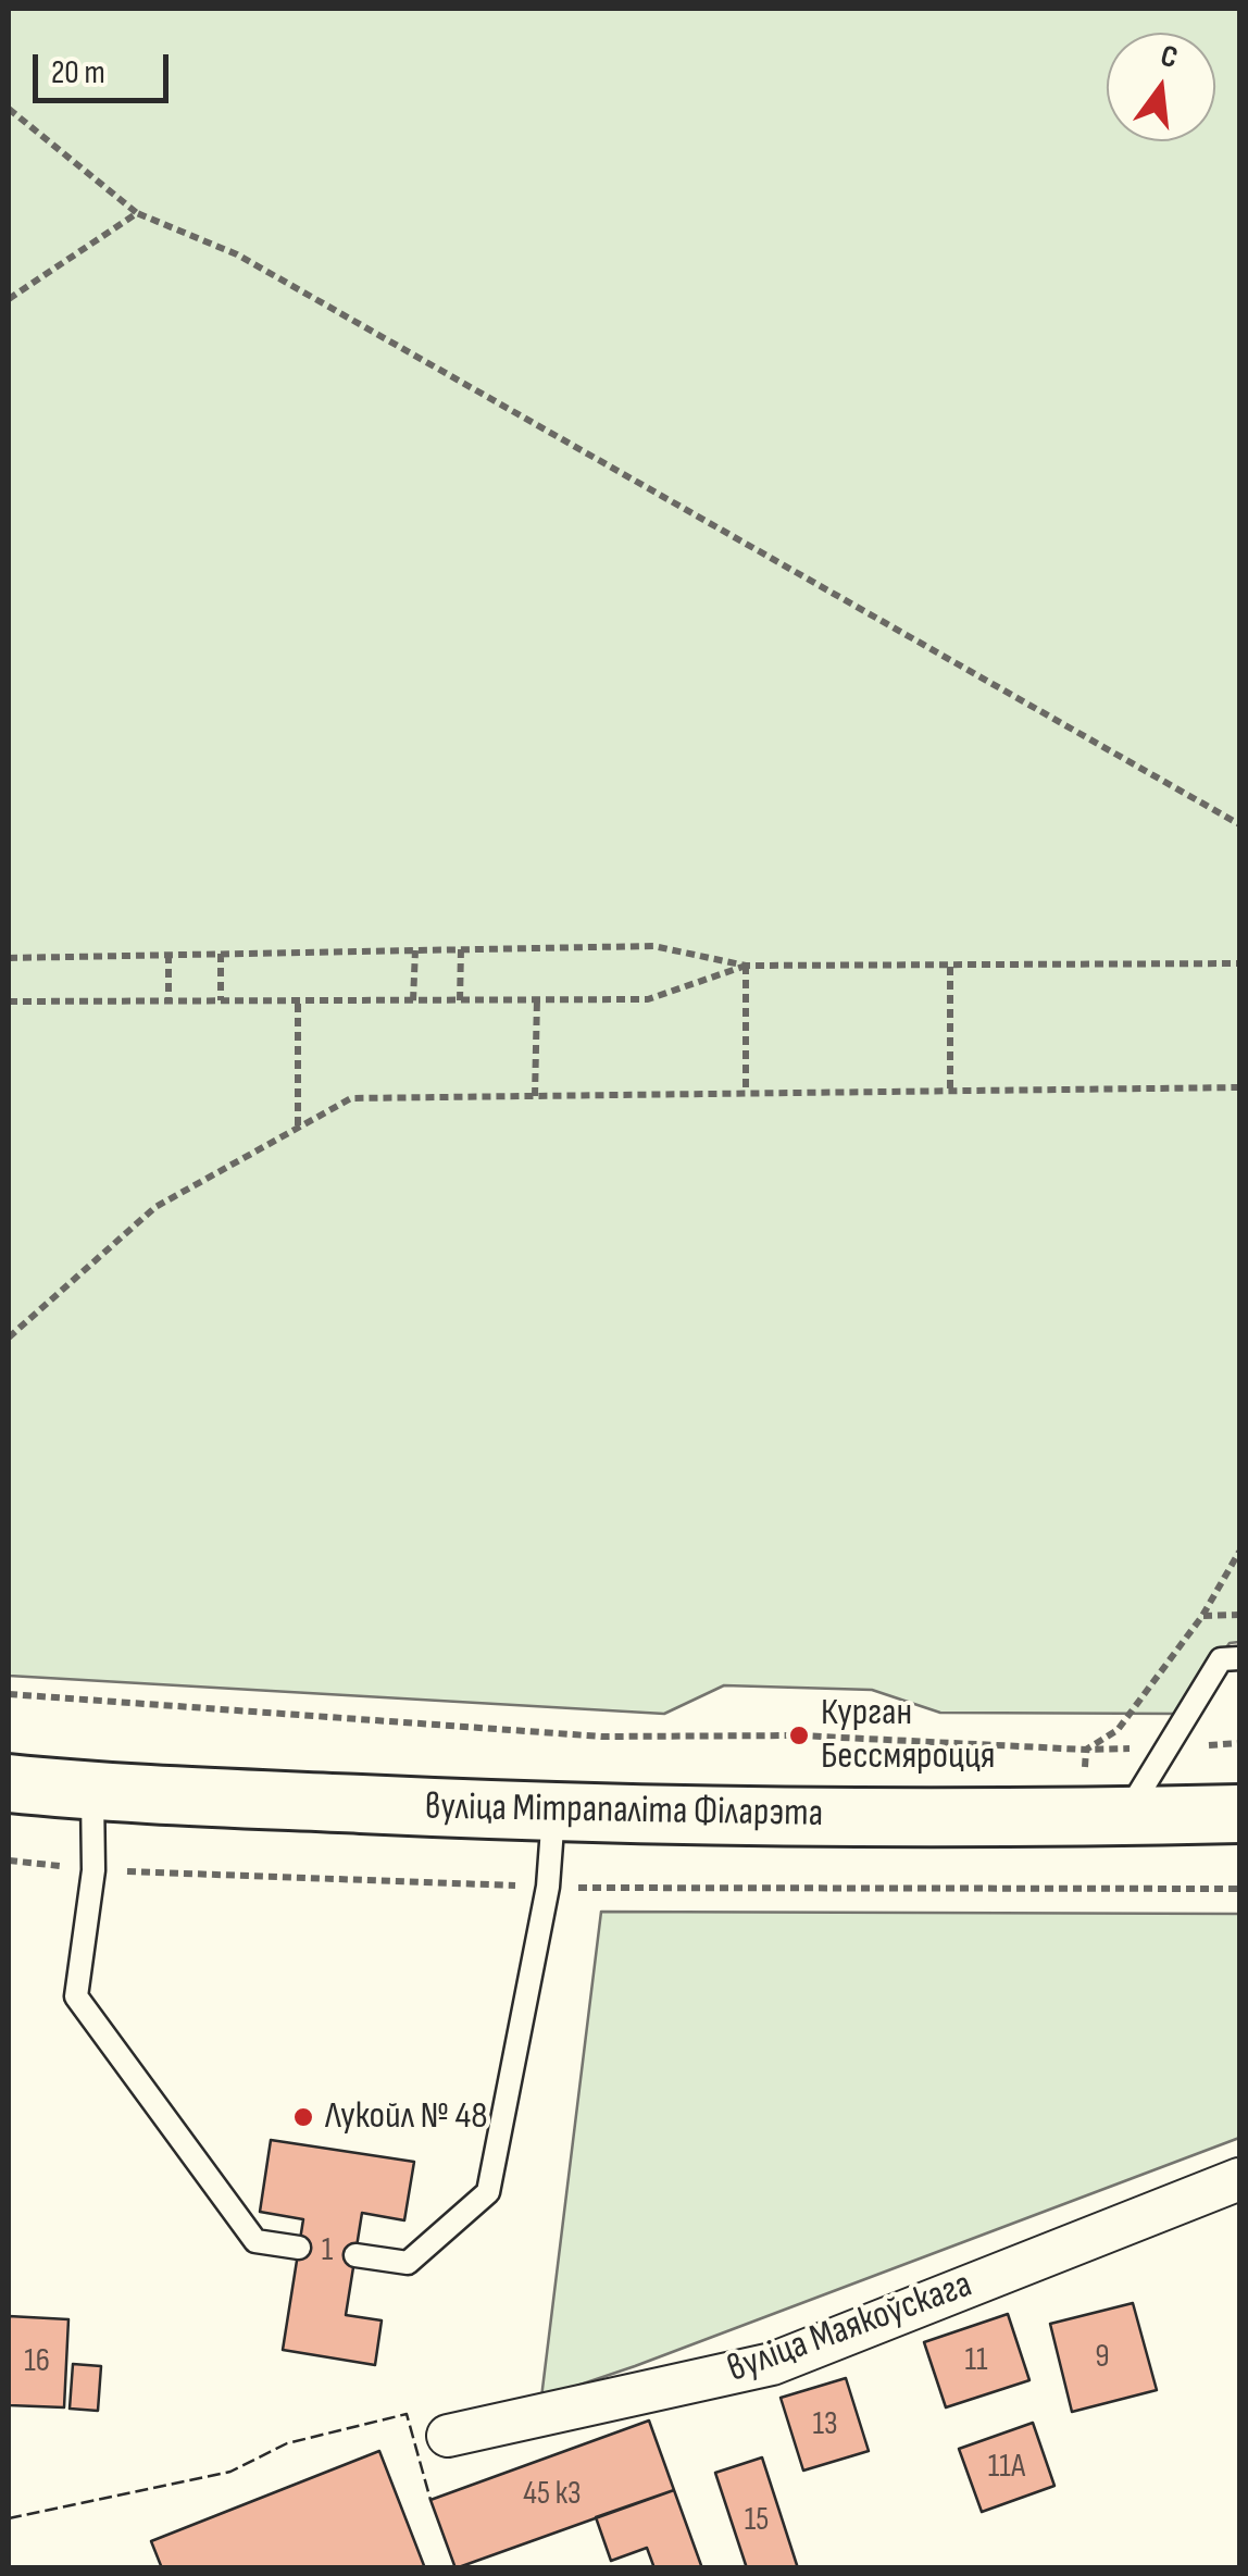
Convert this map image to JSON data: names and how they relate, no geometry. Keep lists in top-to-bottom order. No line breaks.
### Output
{"streets":{"main road":["вуліца Мітрапаліта Філарэта"],"street":["вуліца Маякоўскага"]},"places":["Курган Бессмяроцця","Лукойл № 48"],"house_numbers":["1","9","11","16","13","11А","45 к3","15"],"scale_bar":"20 m","north":"top"}
